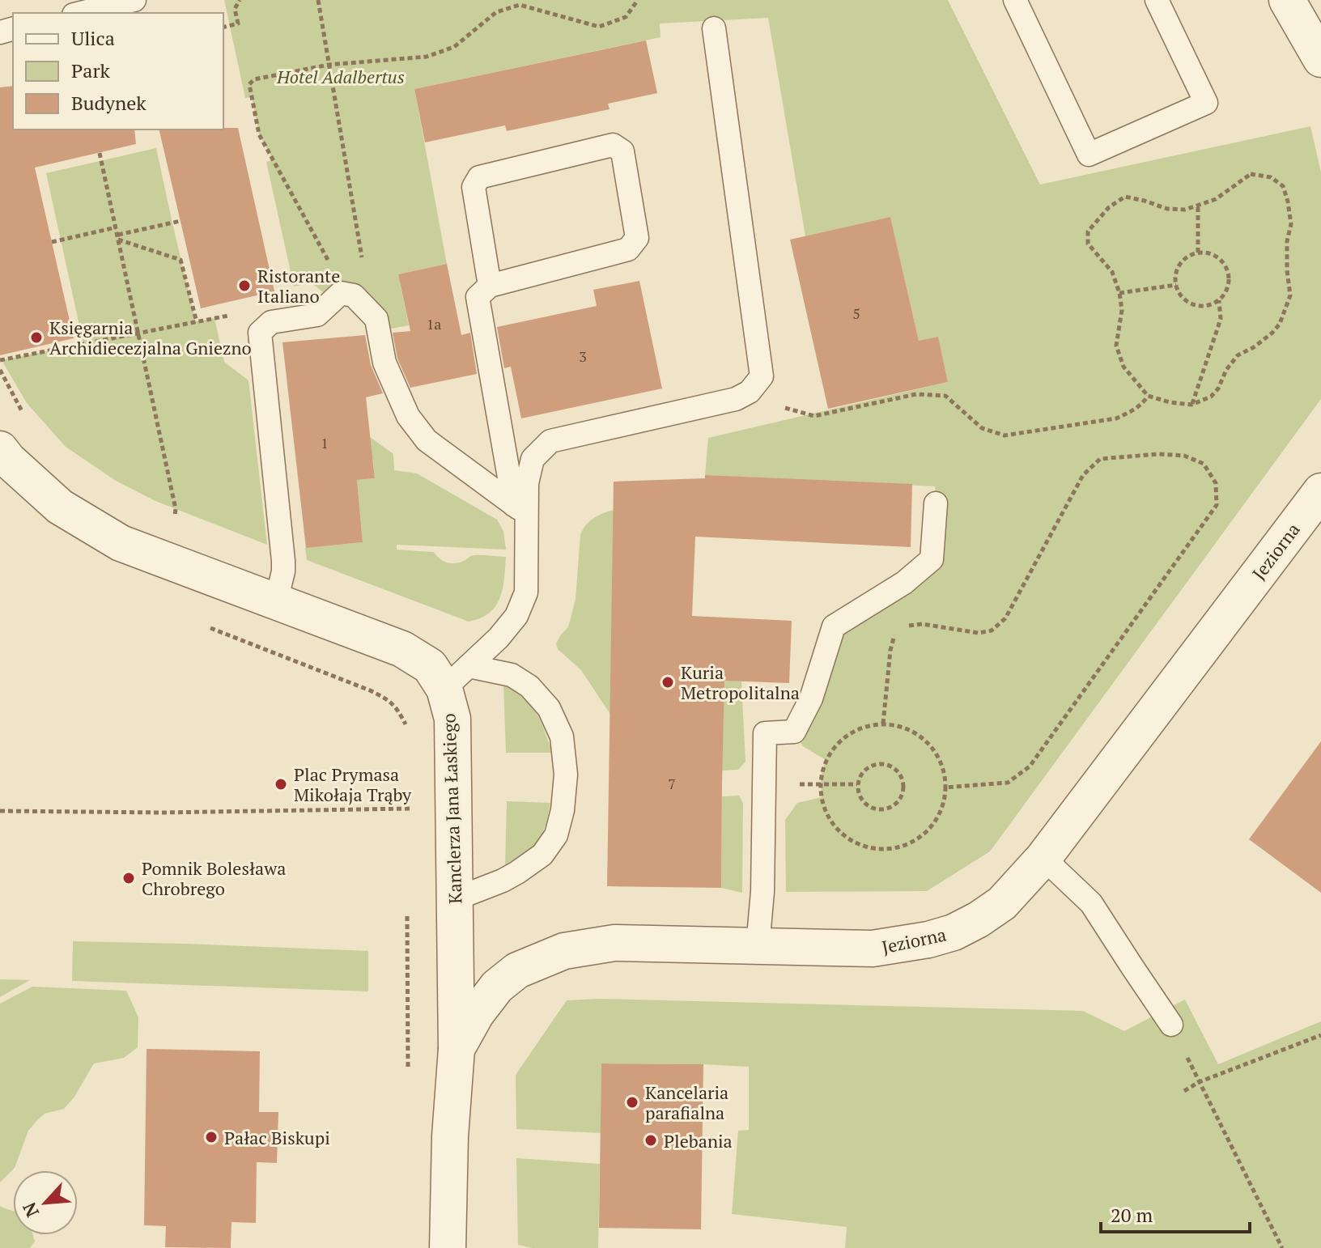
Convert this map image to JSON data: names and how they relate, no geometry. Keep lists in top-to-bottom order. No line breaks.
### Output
{"streets":{"street":["Jeziorna","Kanclerza Jana Łaskiego"]},"crossings":[["Jeziorna","Kanclerza Jana Łaskiego"]],"parks":["Hotel Adalbertus"],"places":["Ristorante Italiano","Księgarnia Archidiecezjalna Gniezno","Kuria Metropolitalna","Plac Prymasa Mikołaja Trąby","Pomnik Bolesława Chrobrego","Kancelaria parafialna","Pałac Biskupi","Plebania"],"house_numbers":["5","1a","3","1","7"],"legend":["Ulica","Park","Budynek"],"scale_bar":"20 m","north":"bottom left"}
